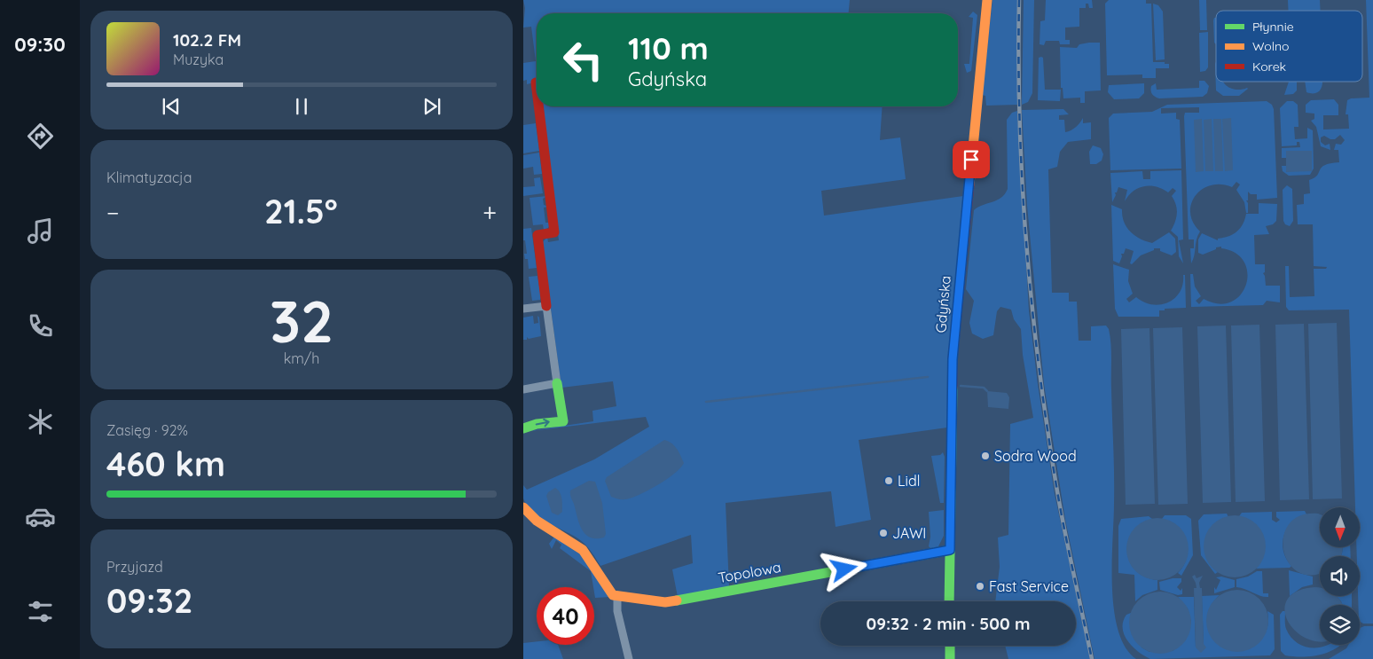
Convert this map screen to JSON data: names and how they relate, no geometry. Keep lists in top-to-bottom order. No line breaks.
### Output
{"streets":{"street":["Gdyńska","Topolowa"]},"crossings":[["Gdyńska","Topolowa"]],"places":["Sodra Wood","Lidl","JAWI","Fast Service"],"legend":["Płynnie","Wolno","Korek"],"north":"bottom","page":{"tabs":"09:30","turn":["110 m","Gdyńska"],"song":["102.2 FM","Muzyka"],"tile":["Klimatyzacja",["32","km/h"],["Zasięg · 92%","460 km"],["Przyjazd","09:32"]],"heat":["−","21.5°","+"],"limit":"40","trip":"09:32 · 2 min · 500 m"}}
